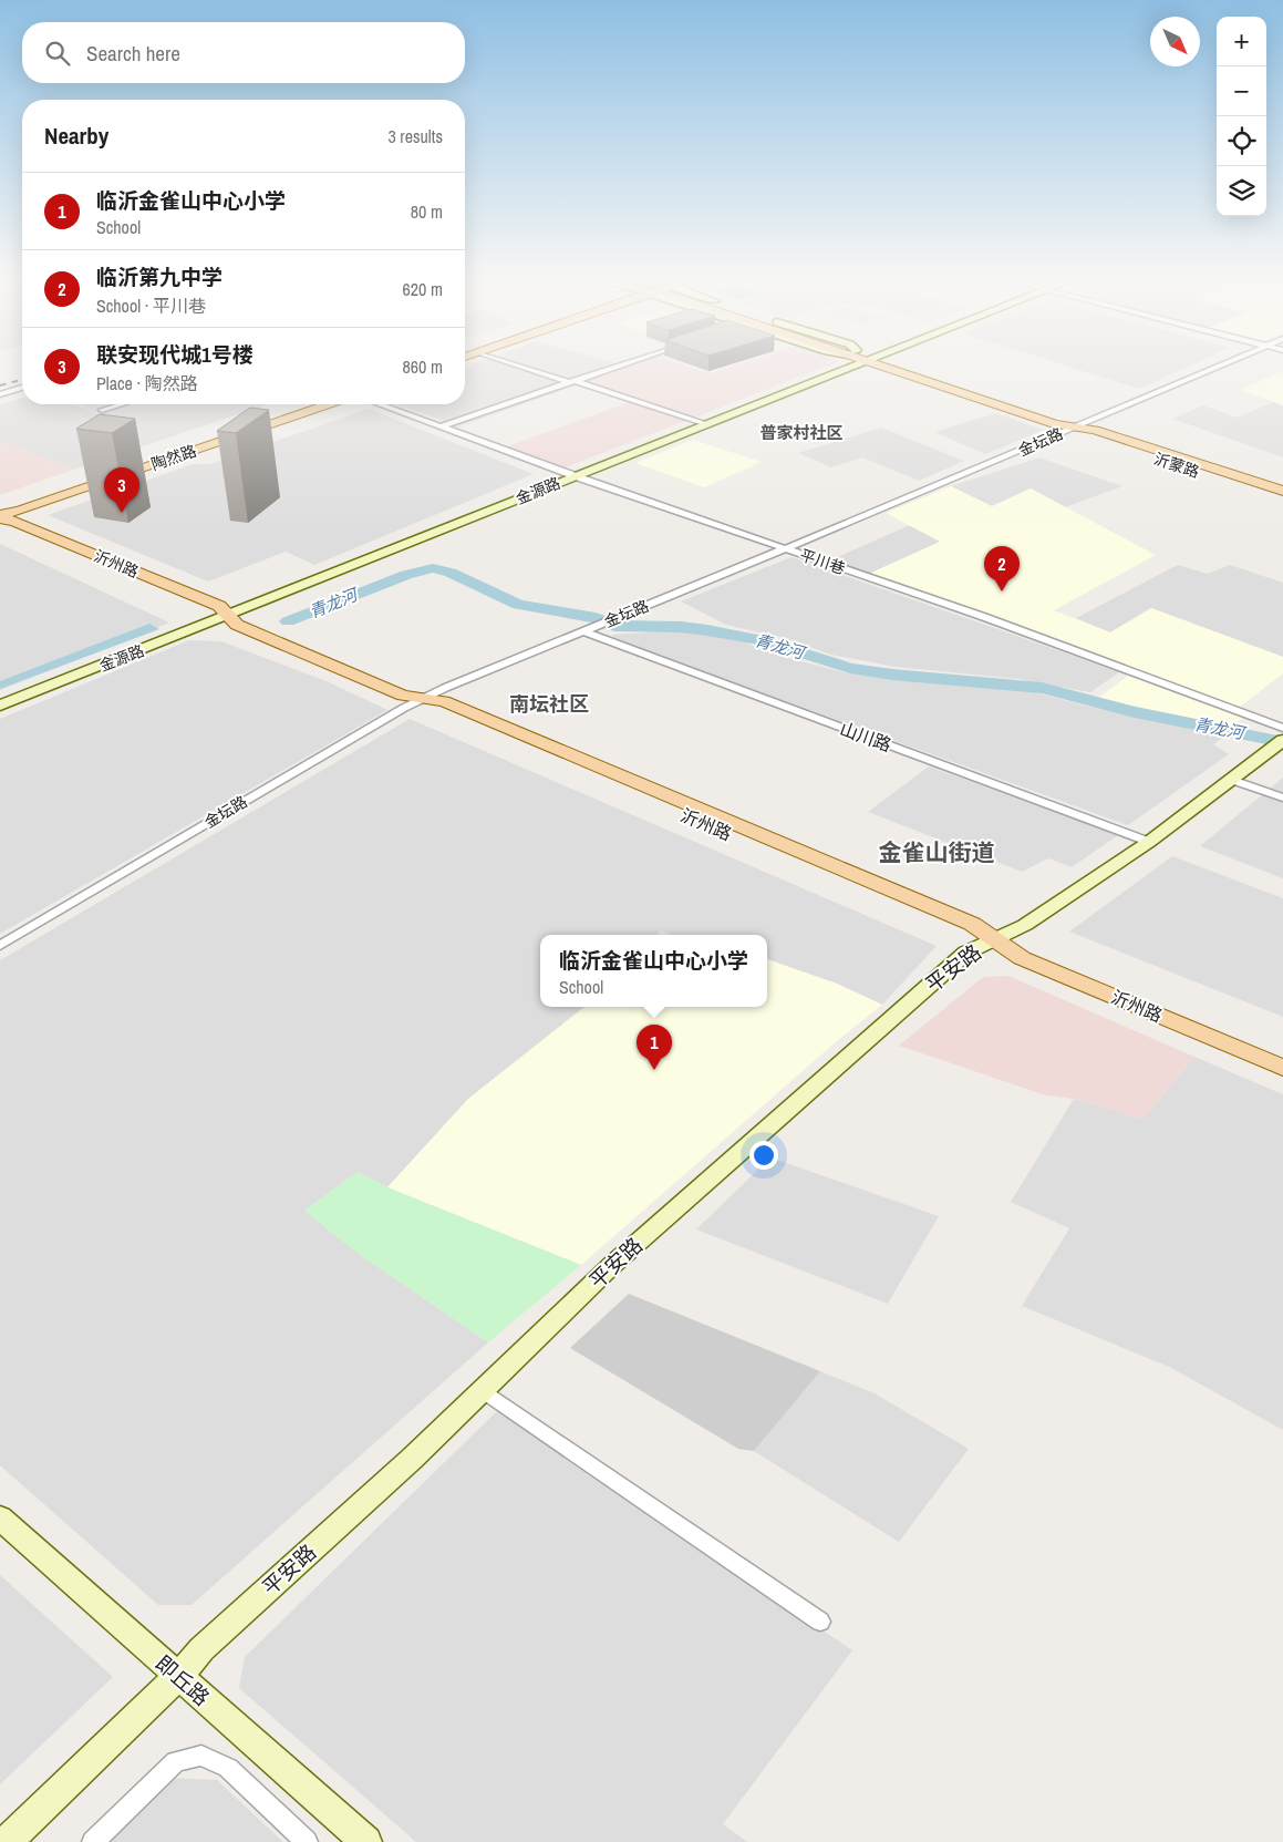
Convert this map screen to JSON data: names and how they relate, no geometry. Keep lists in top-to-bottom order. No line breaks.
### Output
{"streets":{"main road":["陶然路","沂蒙路","沂州路","平安路"],"street":["金坛路","金源路","平川巷","山川路","即丘路"]},"crossings":[["金坛路","沂蒙路"],["金坛路","平川巷"],["金坛路","沂州路"],["金坛路","山川路"],["陶然路","沂州路"],["金源路","平川巷"],["金源路","沂州路"],["沂州路","平安路"],["山川路","平安路"],["平安路","即丘路"]],"districts":["普家村社区","南坛社区","金雀山街道"],"water":["青龙河"],"north":"bottom right","page":{"map_buttons":["+","−"],"search":"Search here","heading":["Nearby","3 results"],"list":[{"mark":"1","name":"临沂金雀山中心小学","note":"School","value":"80 m"},{"mark":"2","name":"临沂第九中学","note":"School · 平川巷","value":"620 m"},{"mark":"3","name":"联安现代城1号楼","note":"Place · 陶然路","value":"860 m"}],"pins":["3","2","1"],"popup":["临沂金雀山中心小学","School"]}}
